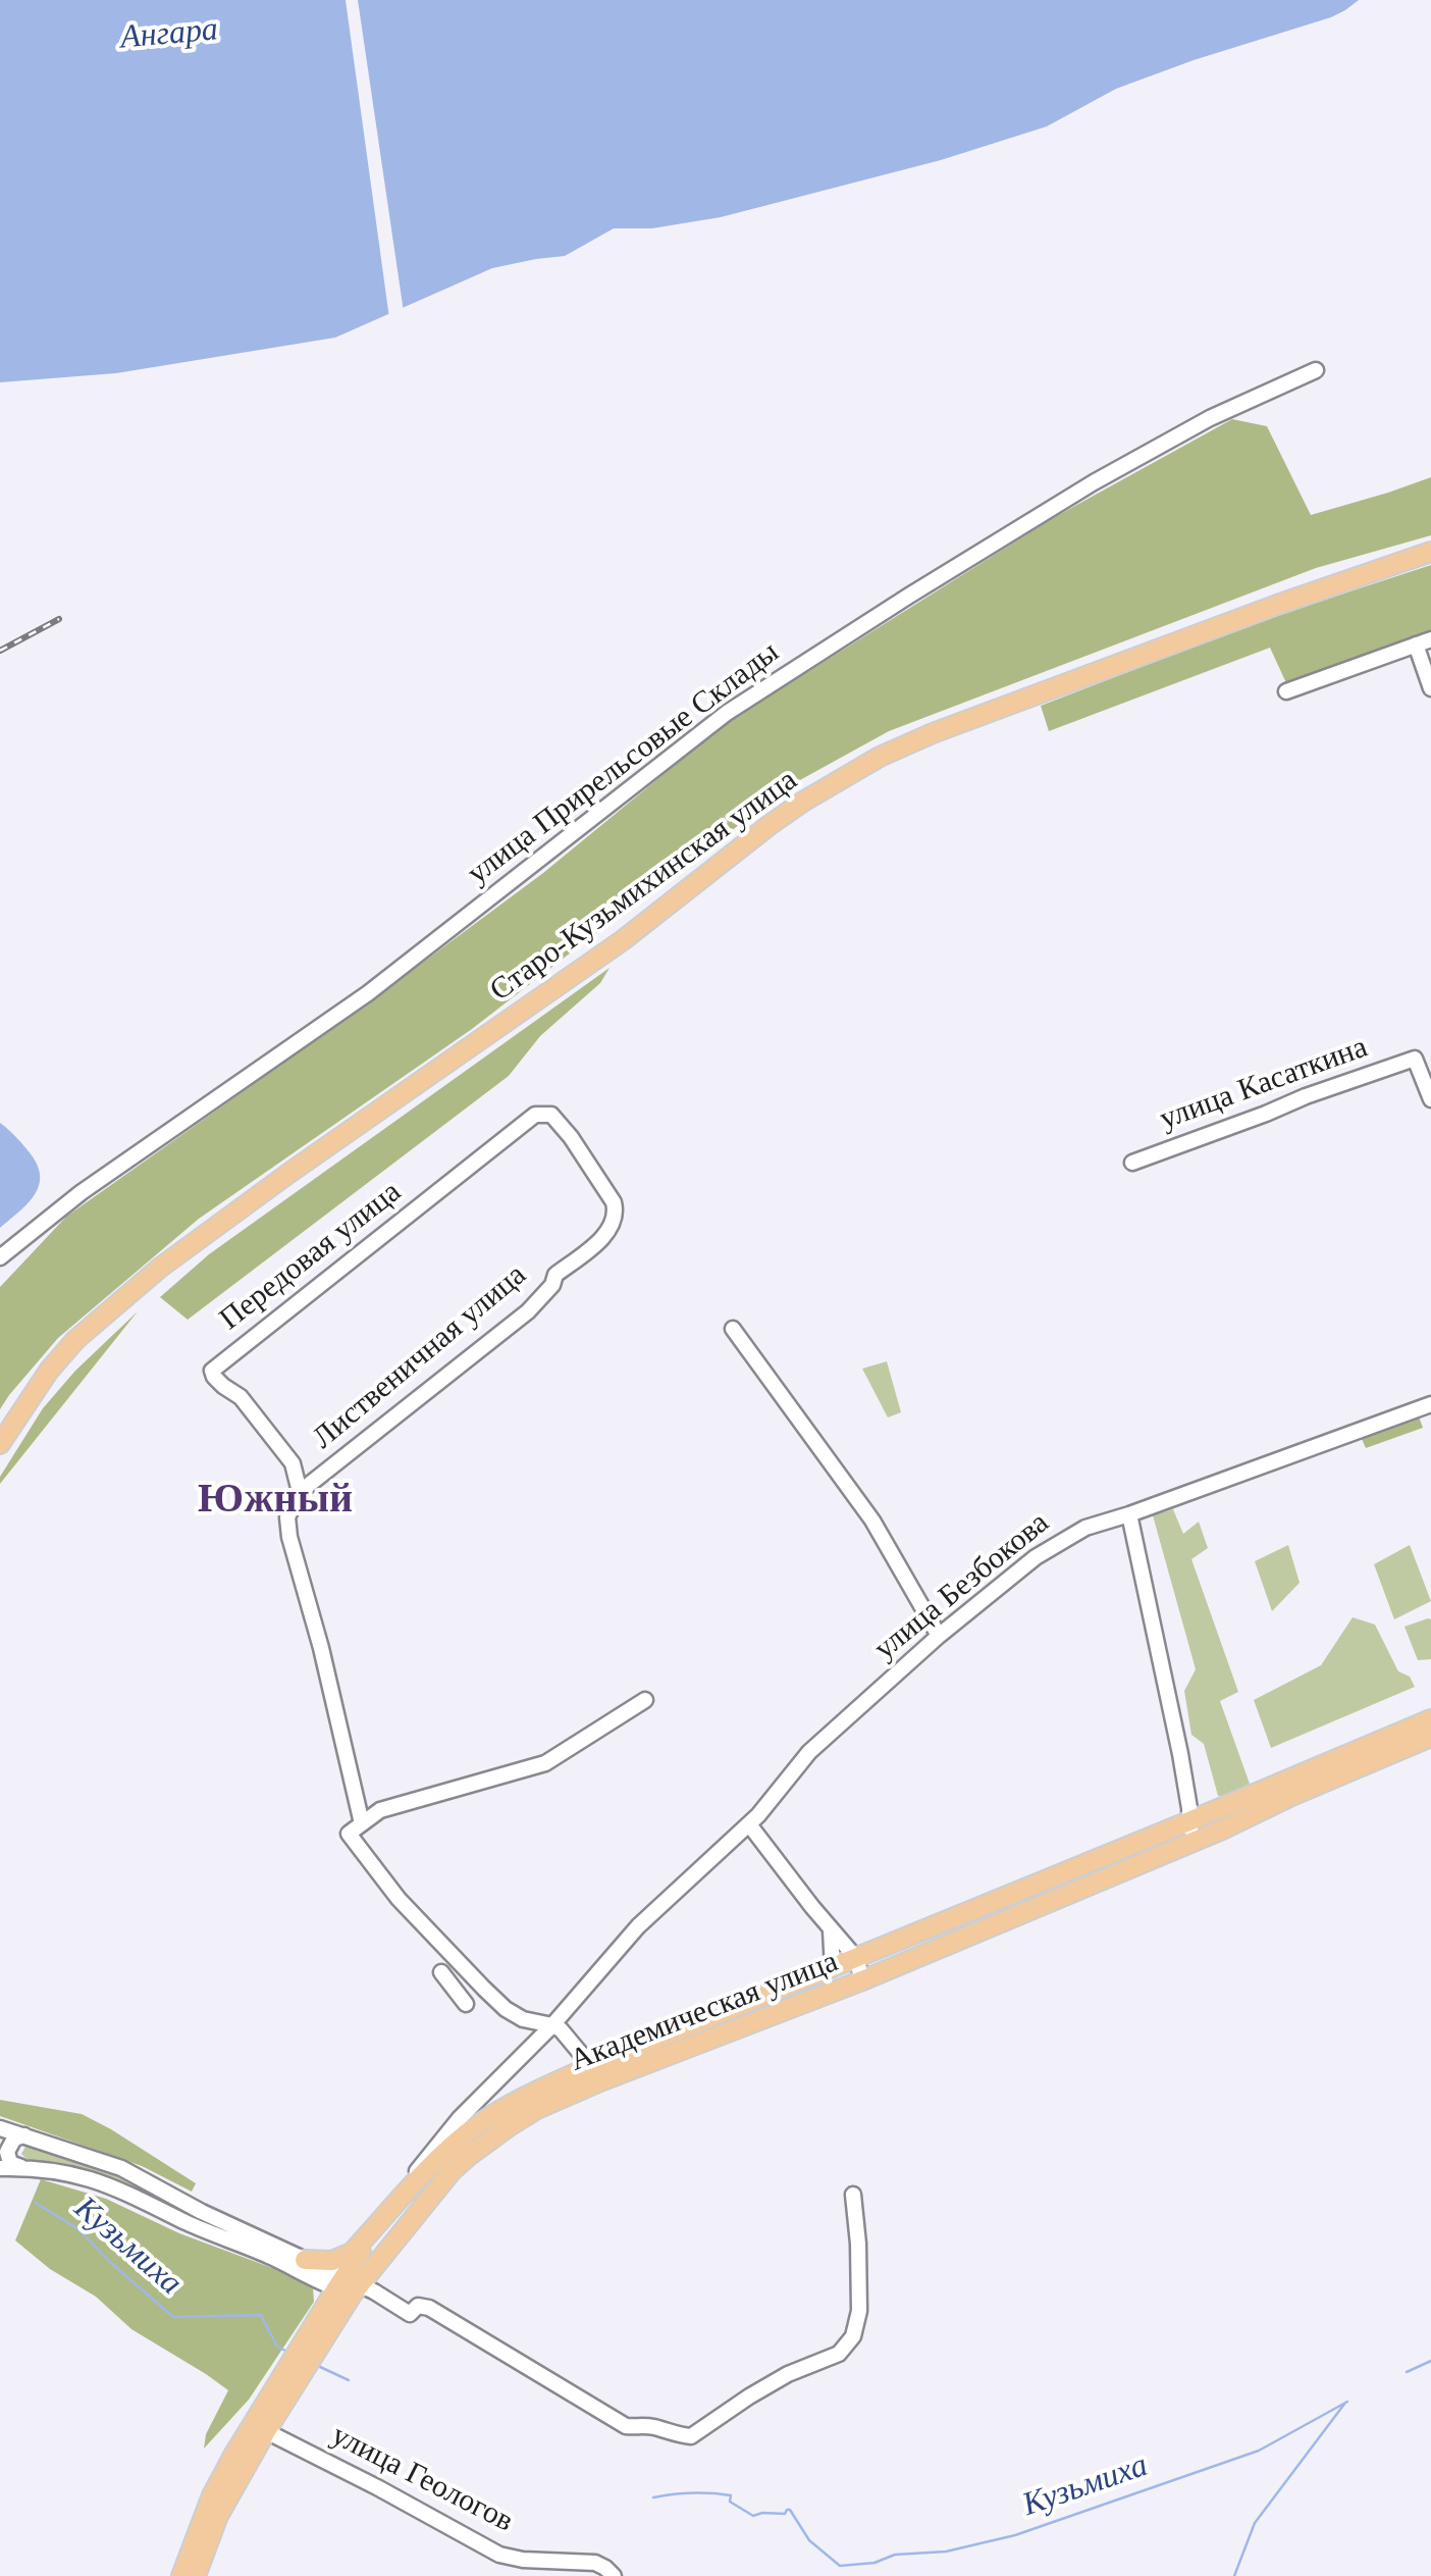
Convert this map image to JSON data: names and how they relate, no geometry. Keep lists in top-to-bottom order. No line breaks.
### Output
{"streets":{"main road":["Старо-Кузьмихинская улица","Академическая улица"],"street":["улица Прирельсовые Склады","улица Касаткина","Передовая улица","Лиственичная улица","улица Безбокова","улица Геологов"]},"crossings":[["Передовая улица","Лиственичная улица"],["Академическая улица","улица Геологов"]],"districts":["Южный"],"water":["Ангара","Кузьмиха"]}
